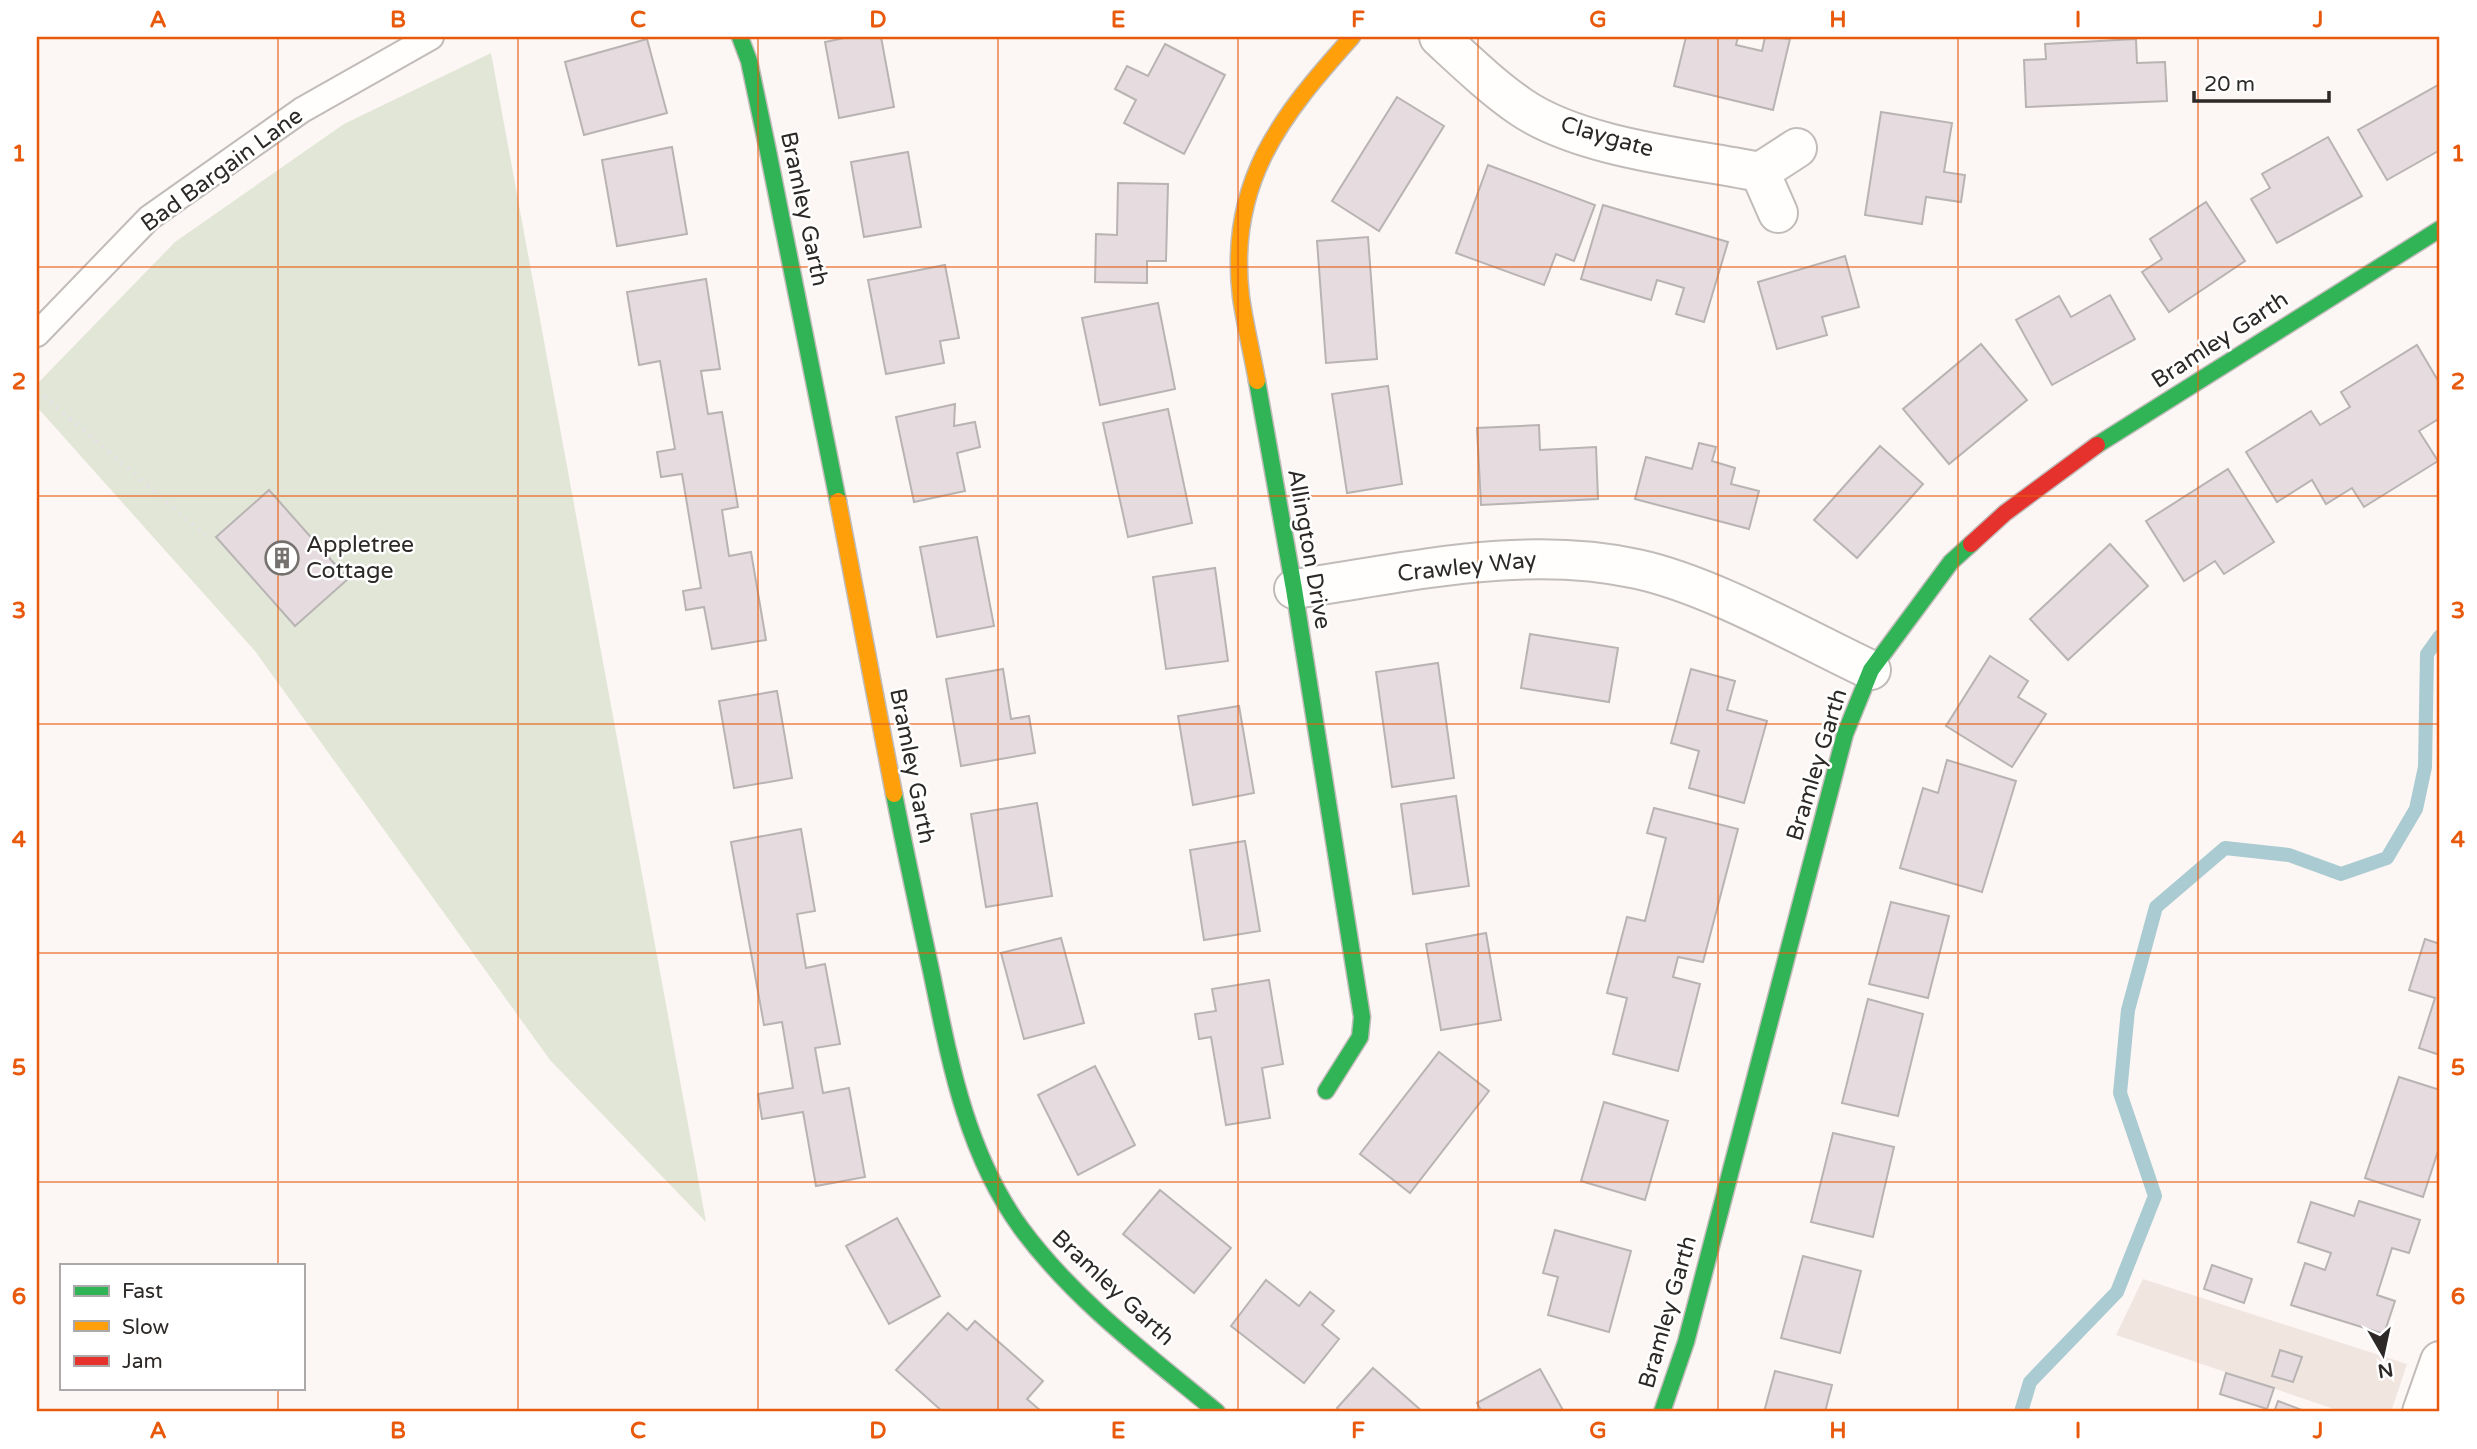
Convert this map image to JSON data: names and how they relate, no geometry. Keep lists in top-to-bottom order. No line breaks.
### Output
{"streets":{"street":["Claygate","Bramley Garth","Allington Drive","Crawley Way"],"lane":["Bad Bargain Lane"]},"crossings":[["Bramley Garth","Crawley Way"],["Allington Drive","Crawley Way"]],"places":{"building":["Appletree Cottage"]},"legend":["Fast","Slow","Jam"],"scale_bar":"20 m","north":"bottom","grid":{"columns":["A","B","C","D","E","F","G","H","I","J"],"rows":["1","2","3","4","5","6"]}}
